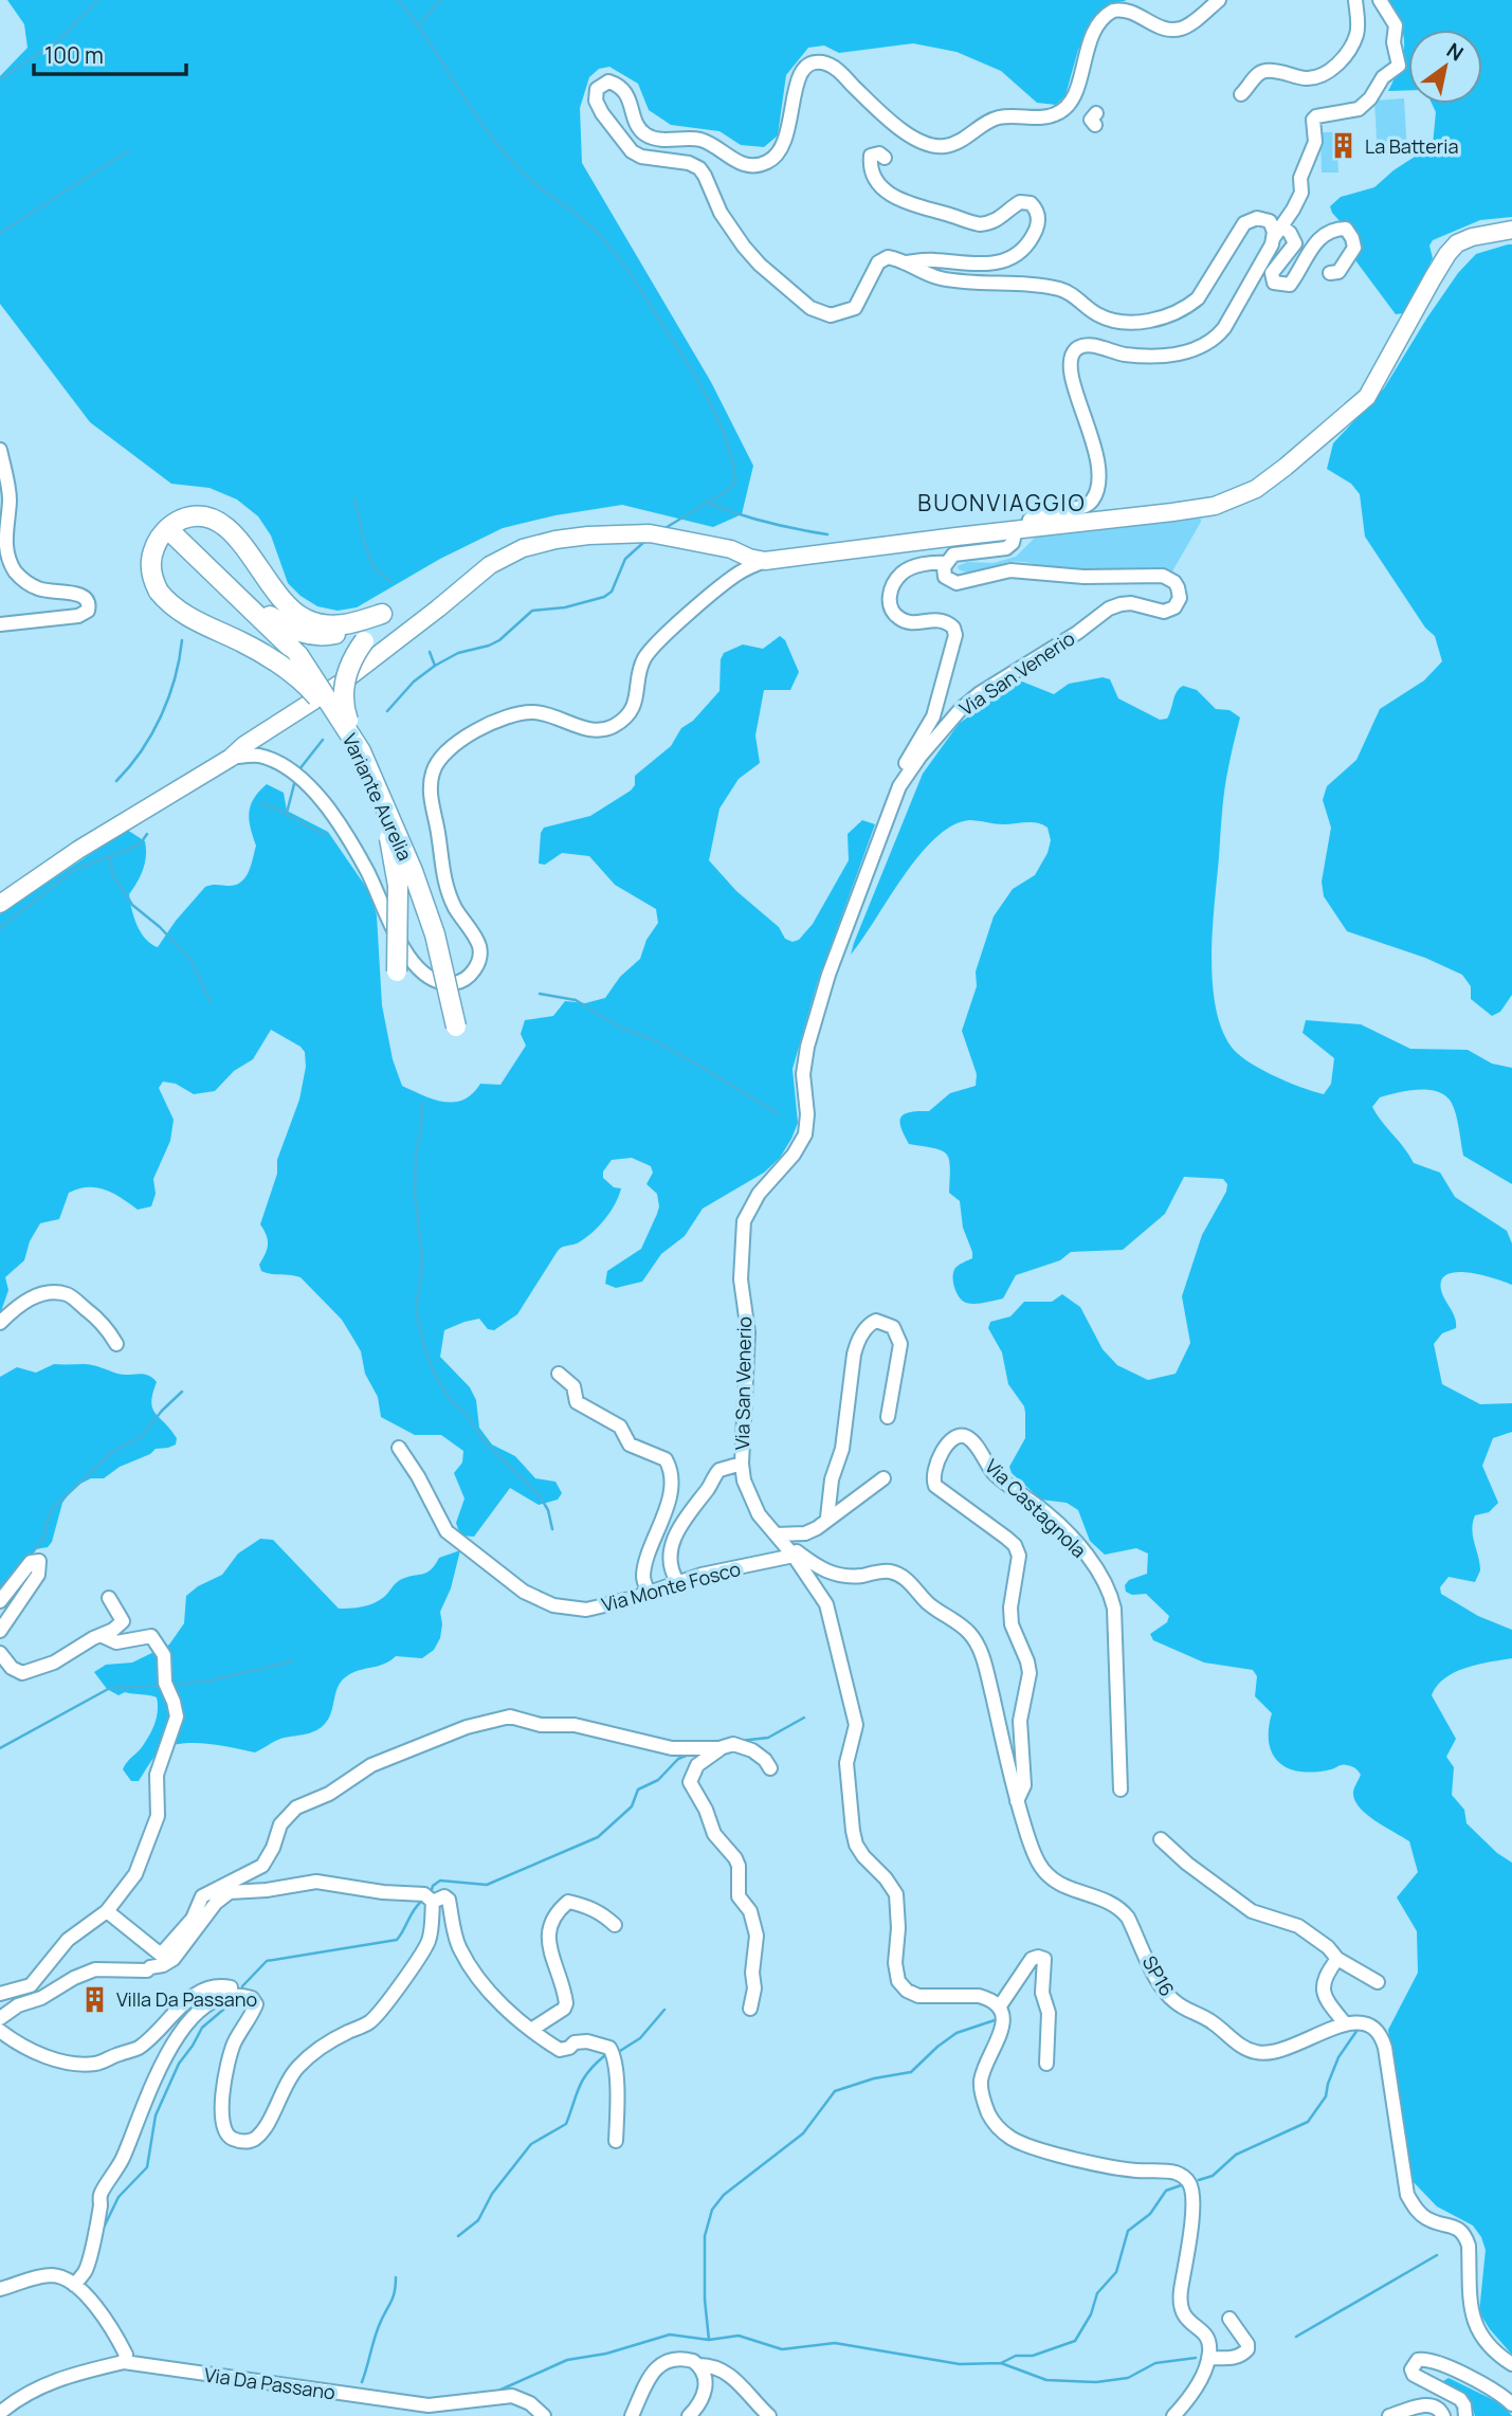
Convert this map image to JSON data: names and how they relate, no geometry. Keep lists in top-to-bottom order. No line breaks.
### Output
{"streets":{"highway":["Variante Aurelia"],"street":["Via San Venerio","Via Castagnola","Via Monte Fosco","SP16","Via Da Passano"]},"crossings":[["Via San Venerio","Via Monte Fosco"],["Via San Venerio","SP16"],["Via Castagnola","SP16"]],"districts":["BUONVIAGGIO"],"places":{"building":["La Batteria","Villa Da Passano"]},"scale_bar":"100 m","north":"top right"}
